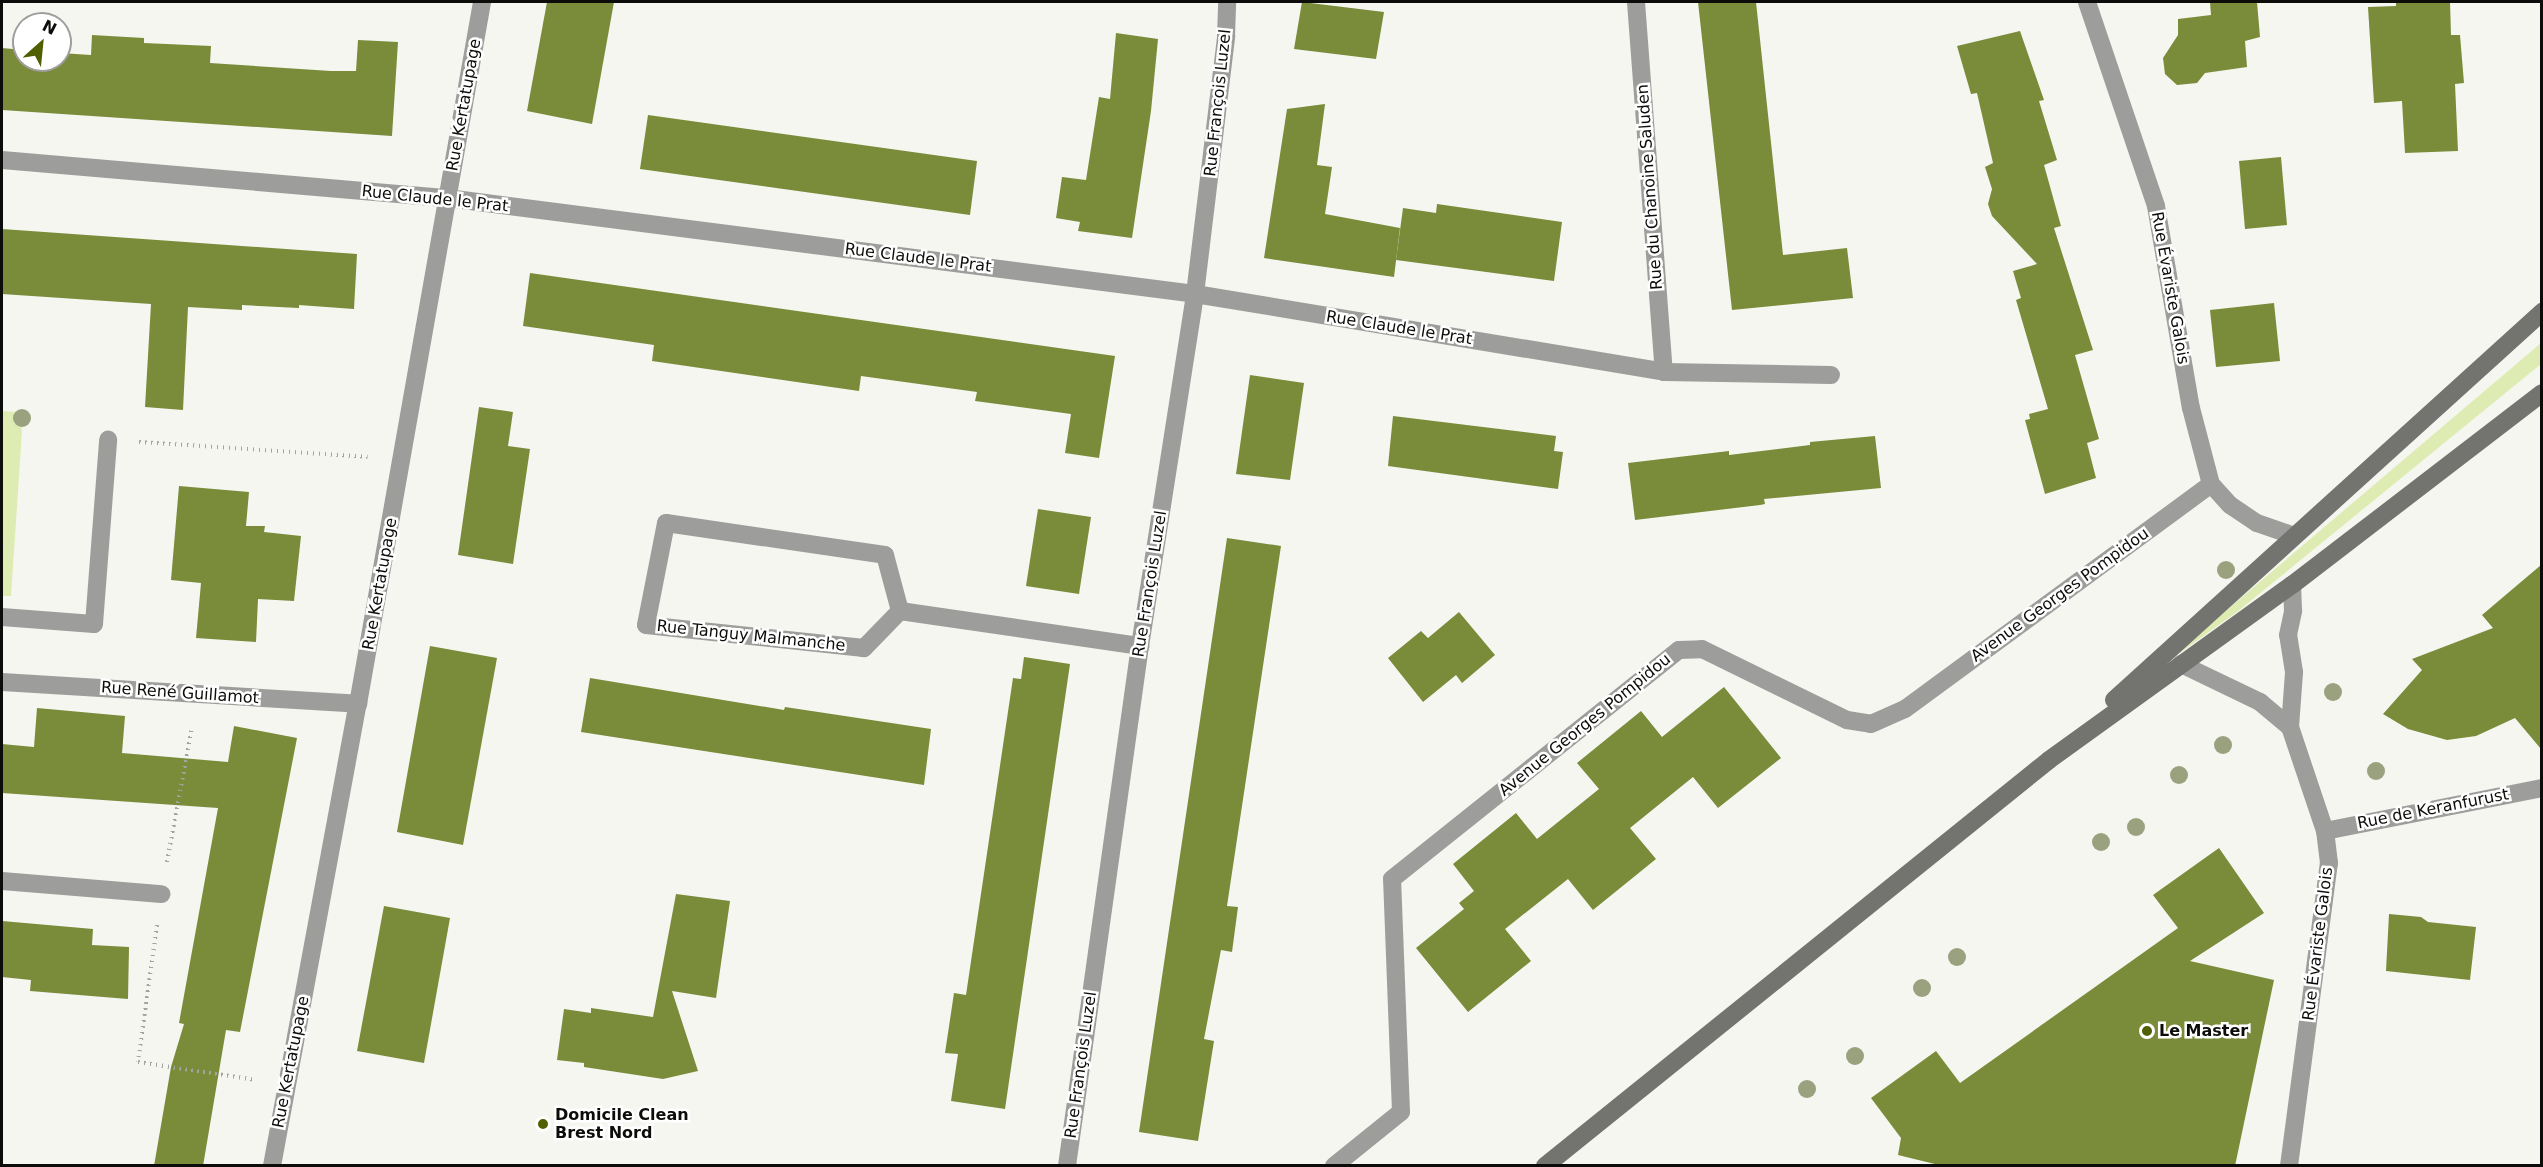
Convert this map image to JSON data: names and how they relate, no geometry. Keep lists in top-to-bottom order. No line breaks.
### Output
{"streets":{"street":["Rue François Luzel","Rue Kertatupage","Rue du Chanoine Saluden","Rue Claude le Prat","Rue Évariste Galois","Avenue Georges Pompidou","Rue Tanguy Malmanche","Rue René Guillamot","Rue de Keranfurust"]},"crossings":[["Rue François Luzel","Rue Claude le Prat"],["Rue Kertatupage","Rue Claude le Prat"],["Rue Kertatupage","Rue René Guillamot"],["Rue du Chanoine Saluden","Rue Claude le Prat"],["Rue Évariste Galois","Avenue Georges Pompidou"],["Rue Évariste Galois","Rue de Keranfurust"]],"places":["Le Master","Domicile Clean Brest Nord"],"north":"top right"}
